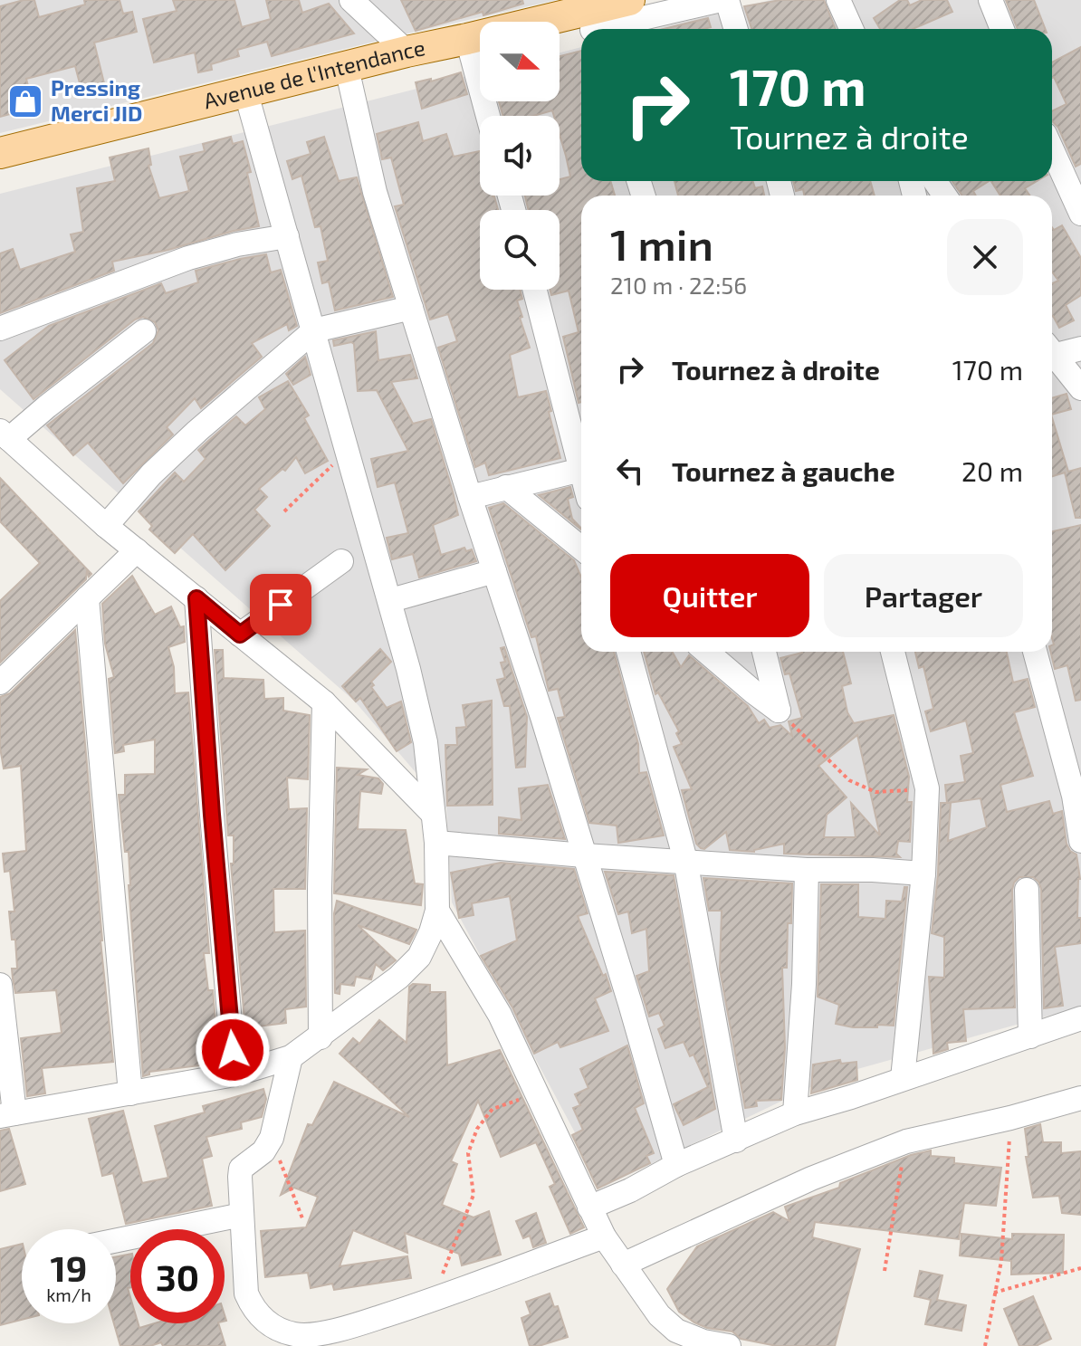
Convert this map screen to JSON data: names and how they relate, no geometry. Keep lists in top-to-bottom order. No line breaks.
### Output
{"streets":{"main road":["Avenue de l'Intendance"]},"places":{"shop":["Pressing Merci JID"]},"north":"right","page":{"turn":["170 m","Tournez à droite"],"heading":["1 min","210 m · 22:56"],"list":[{"name":"Tournez à droite","value":"170 m"},{"name":"Tournez à gauche","value":"20 m"}],"buttons":["Quitter","Partager"],"speed":"19 km/h","limit":"30"}}
